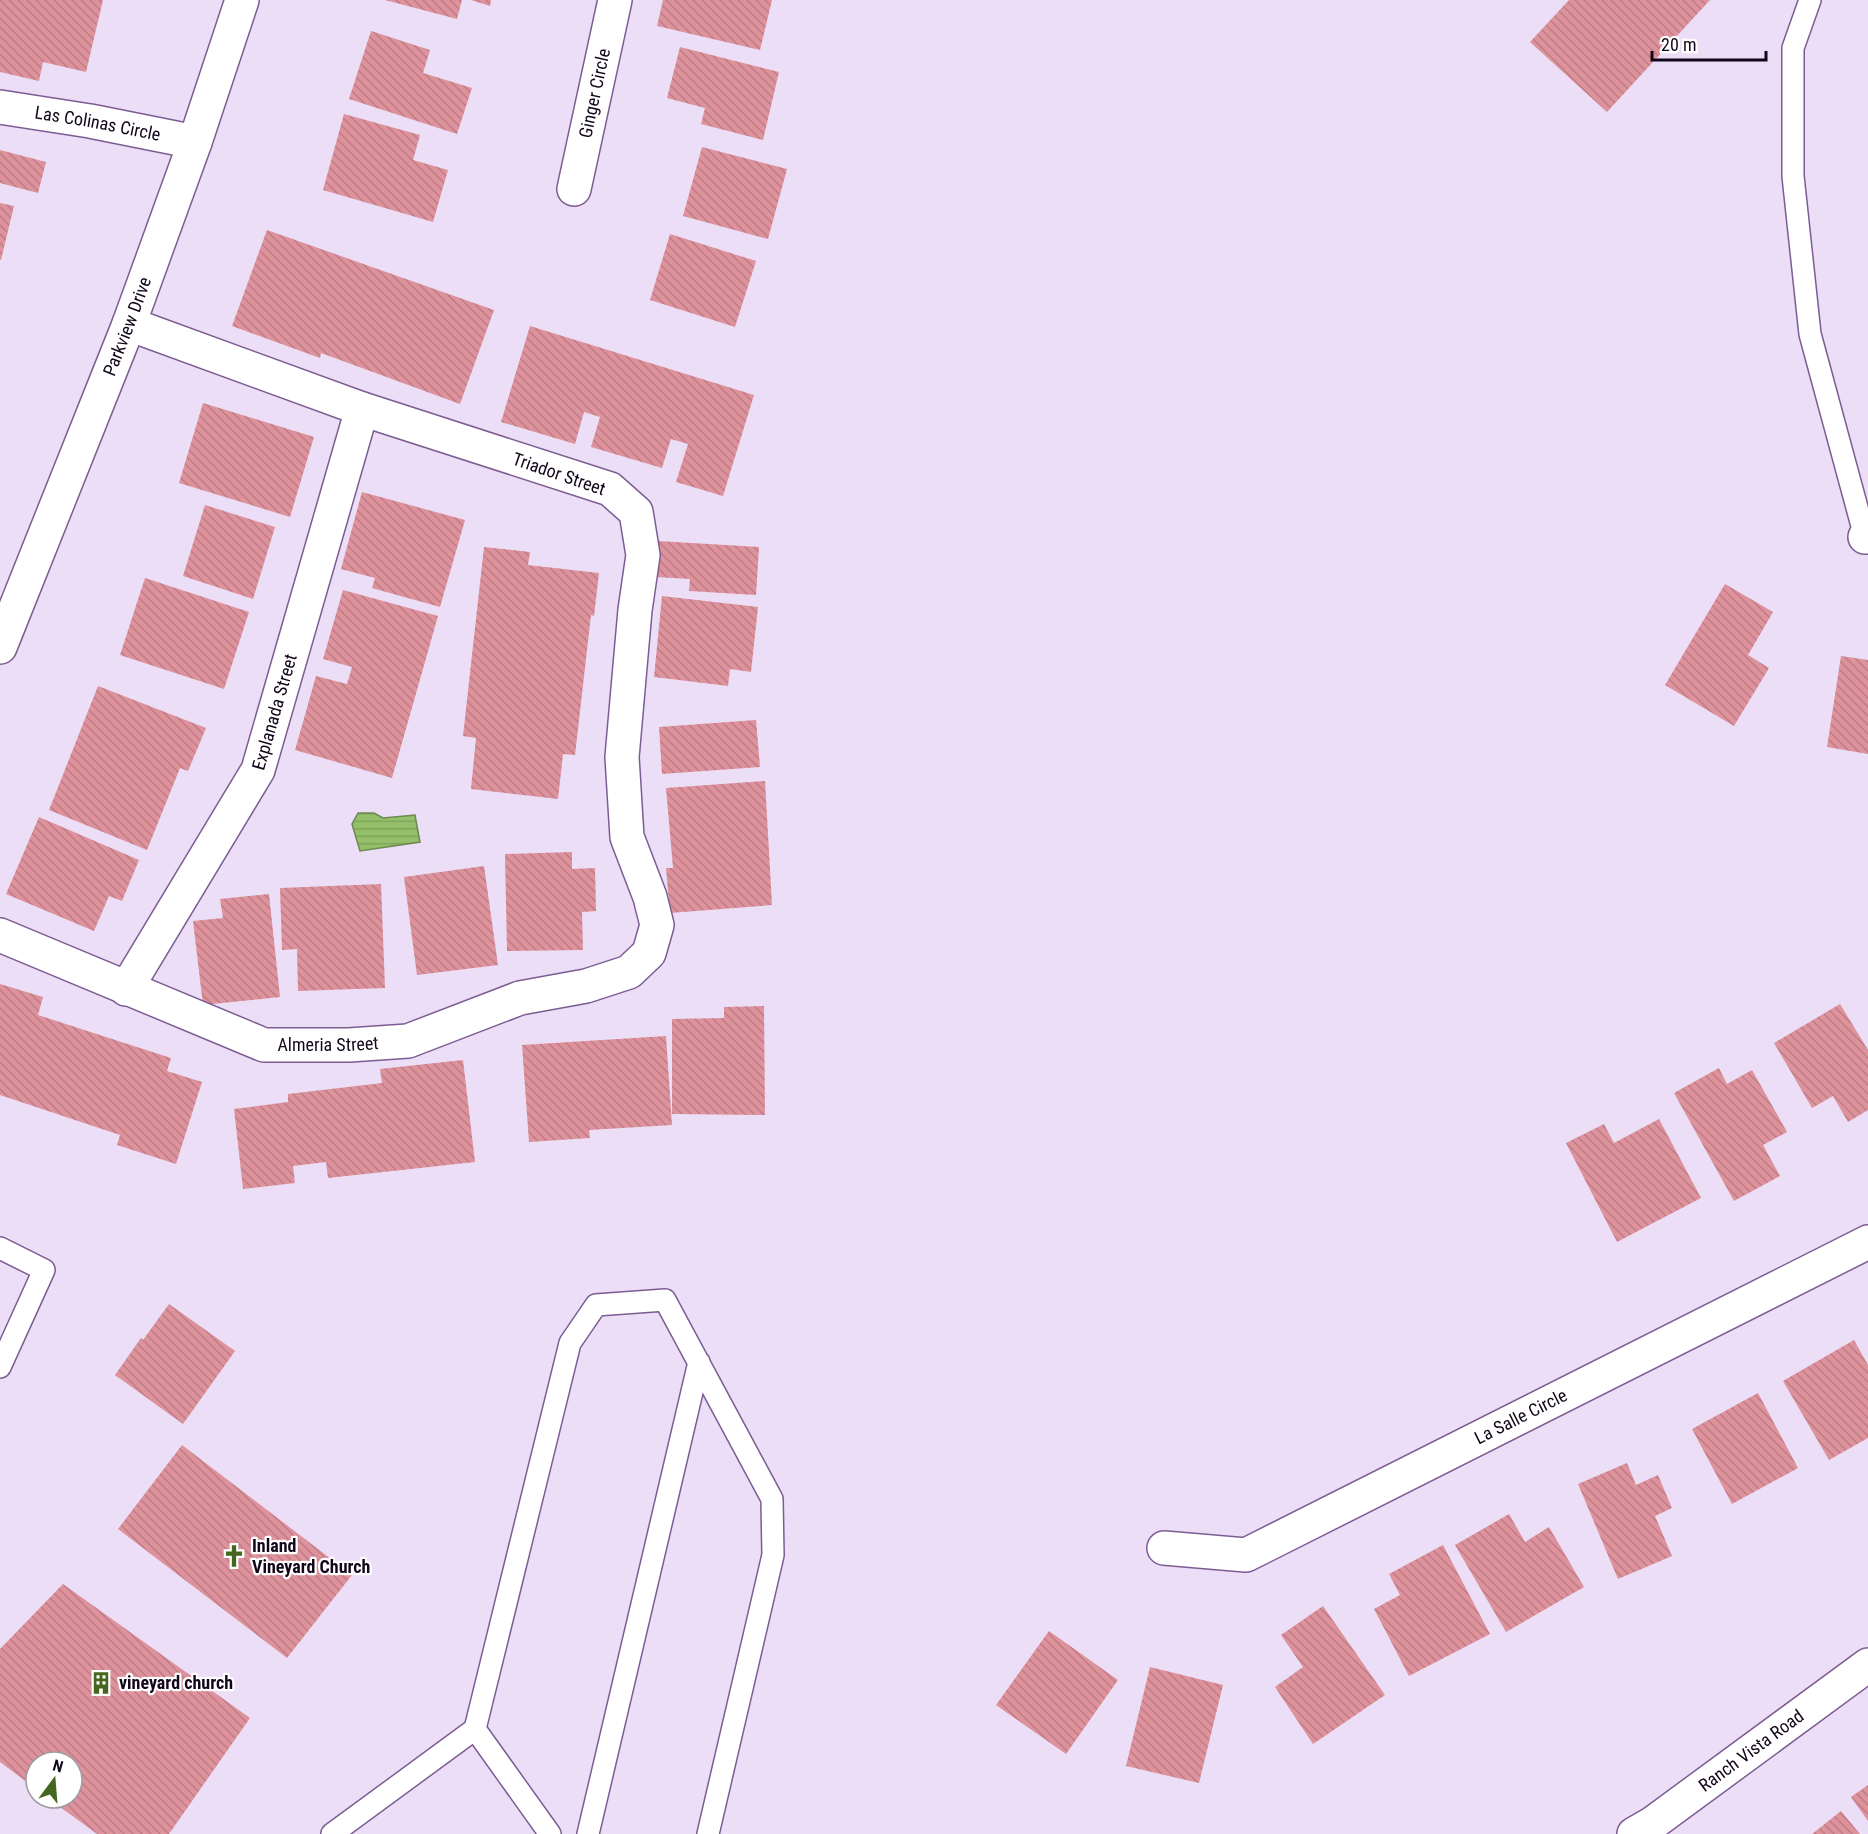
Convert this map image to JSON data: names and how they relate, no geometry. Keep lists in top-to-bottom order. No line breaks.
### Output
{"streets":{"street":["Ginger Circle","Las Colinas Circle","Parkview Drive","Triador Street","Explanada Street","Almeria Street","La Salle Circle","Ranch Vista Road"]},"crossings":[["Las Colinas Circle","Parkview Drive"],["Parkview Drive","Triador Street"],["Triador Street","Explanada Street"],["Triador Street","Almeria Street"],["Explanada Street","Almeria Street"]],"places":{"church":["Inland Vineyard Church"],"building":["vineyard church"]},"scale_bar":"20 m","north":"top"}
